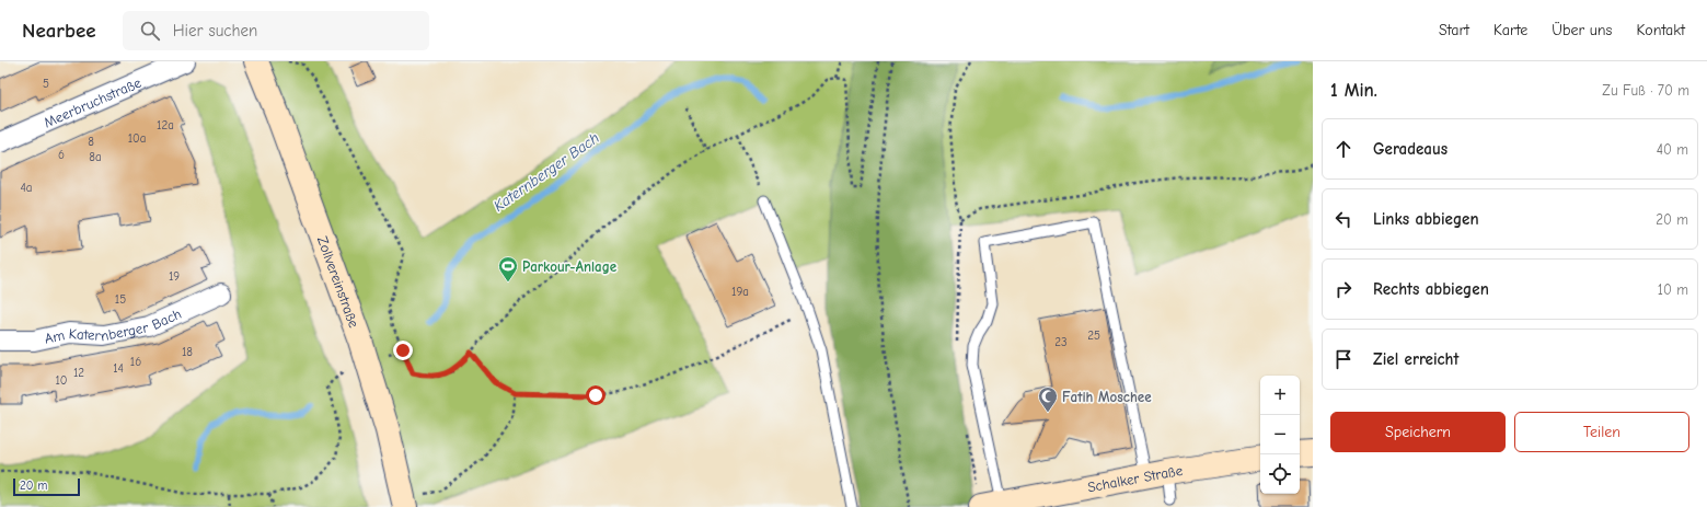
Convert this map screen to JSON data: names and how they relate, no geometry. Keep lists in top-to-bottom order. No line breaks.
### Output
{"streets":{"main road":["Zollvereinstraße","Schalker Straße"],"street":["Meerbruchstraße","Am Katernberger Bach"]},"water":["Katernberger Bach"],"places":{"sports":["Parkour-Anlage"],"mosque":["Fatih Moschee"]},"house_numbers":["5","12a","10a","8","6","8a","4a","19","19a","15","25","23","18","16","14","12","10"],"scale_bar":"20 m","page":{"header":"Nearbee","search":"Hier suchen","nav":["Start","Karte","Über uns","Kontakt"],"heading":["1 Min.","Zu Fuß · 70 m"],"list":[["Geradeaus","40 m"],["Links abbiegen","20 m"],["Rechts abbiegen","10 m"],"Ziel erreicht"],"map_buttons":["+","−"],"buttons":["Speichern","Teilen"],"scale":"20 m"}}
